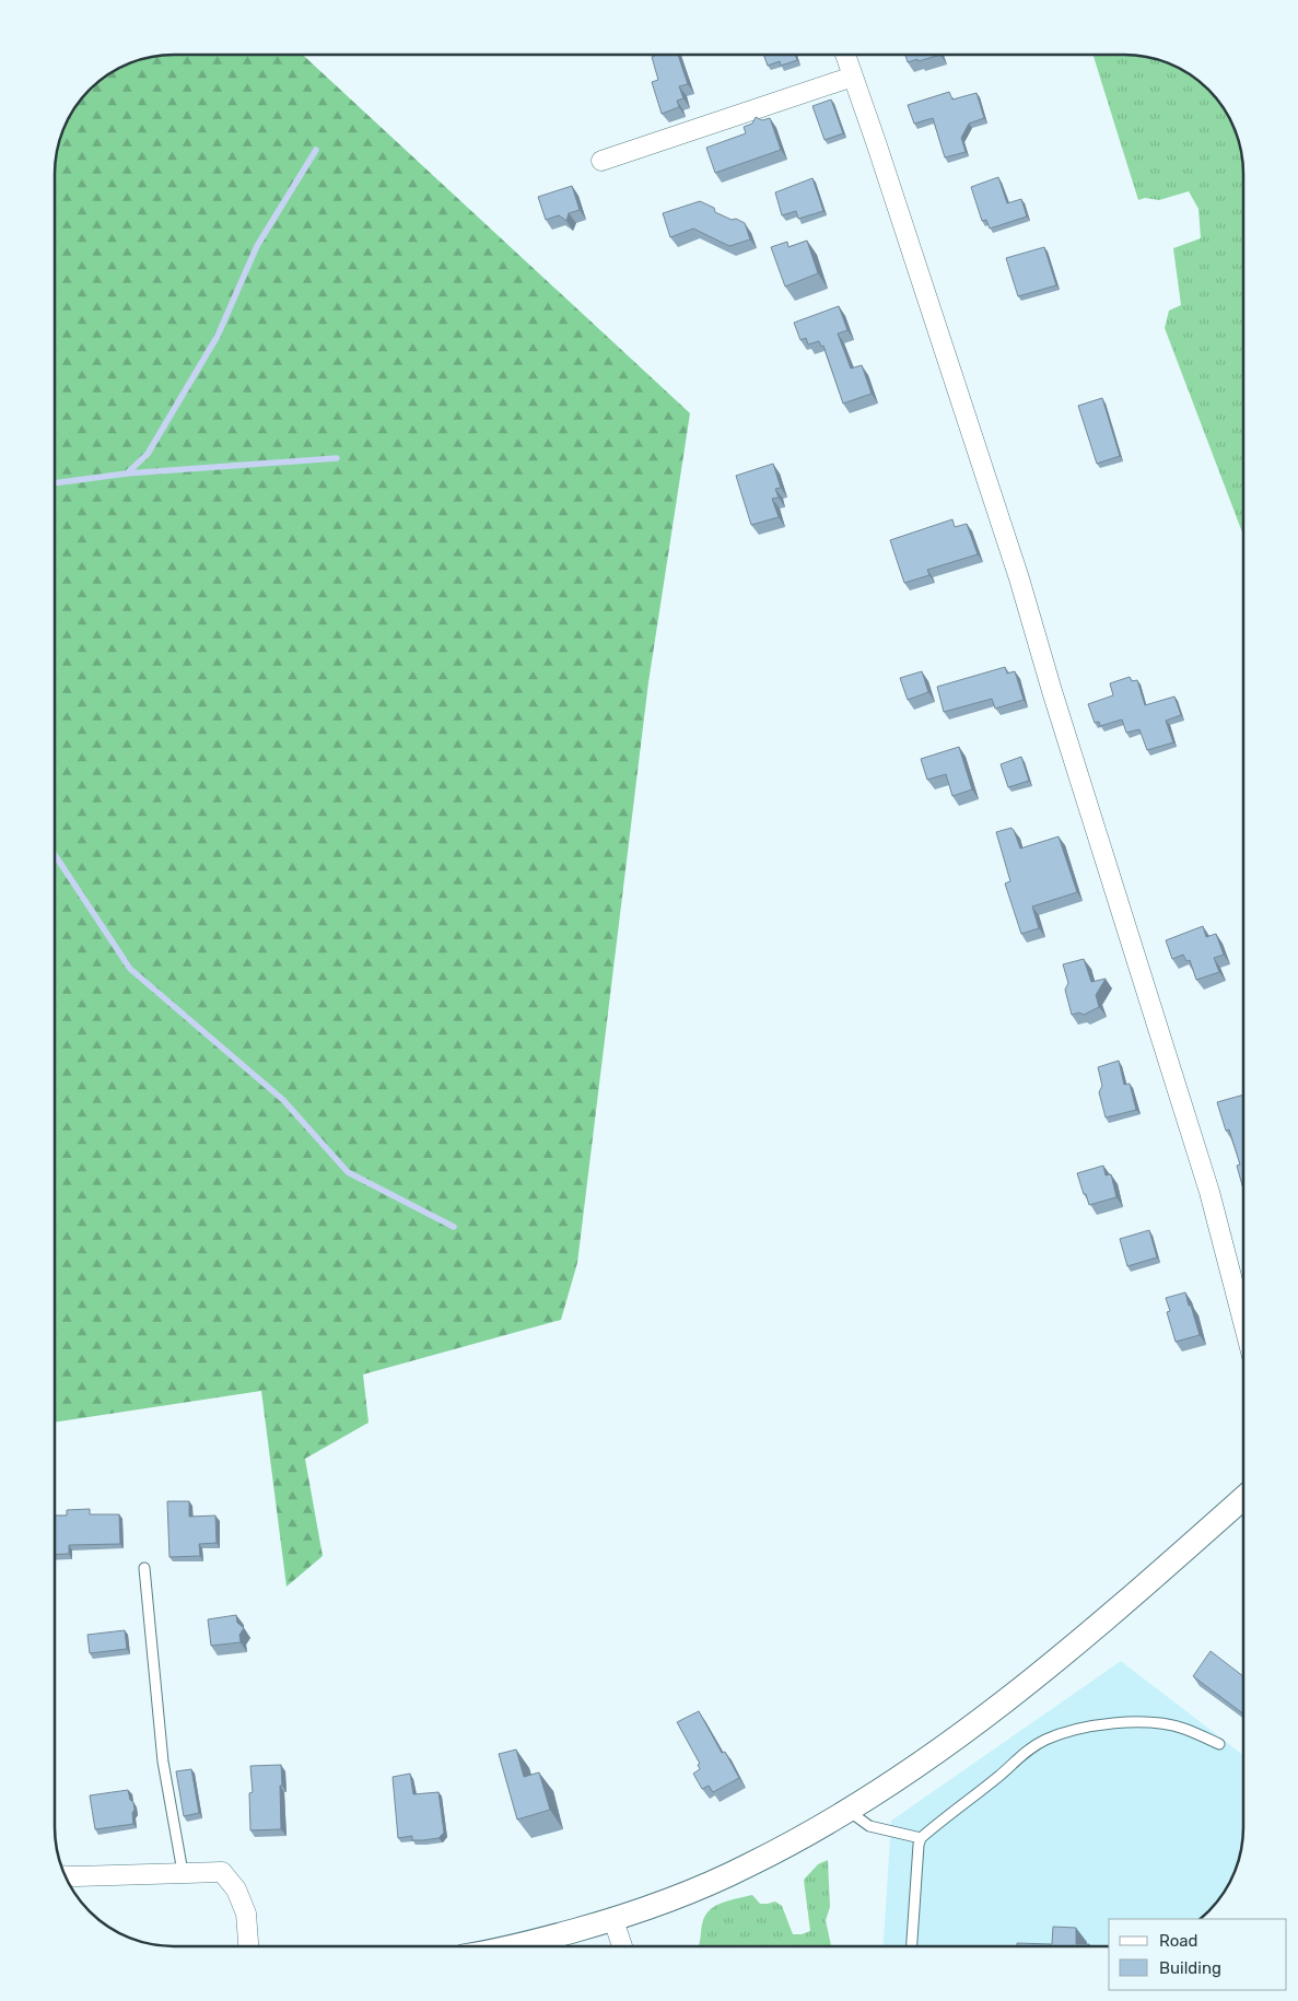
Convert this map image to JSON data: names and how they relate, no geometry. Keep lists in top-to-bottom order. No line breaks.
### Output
{"legend":["Road","Building"]}
